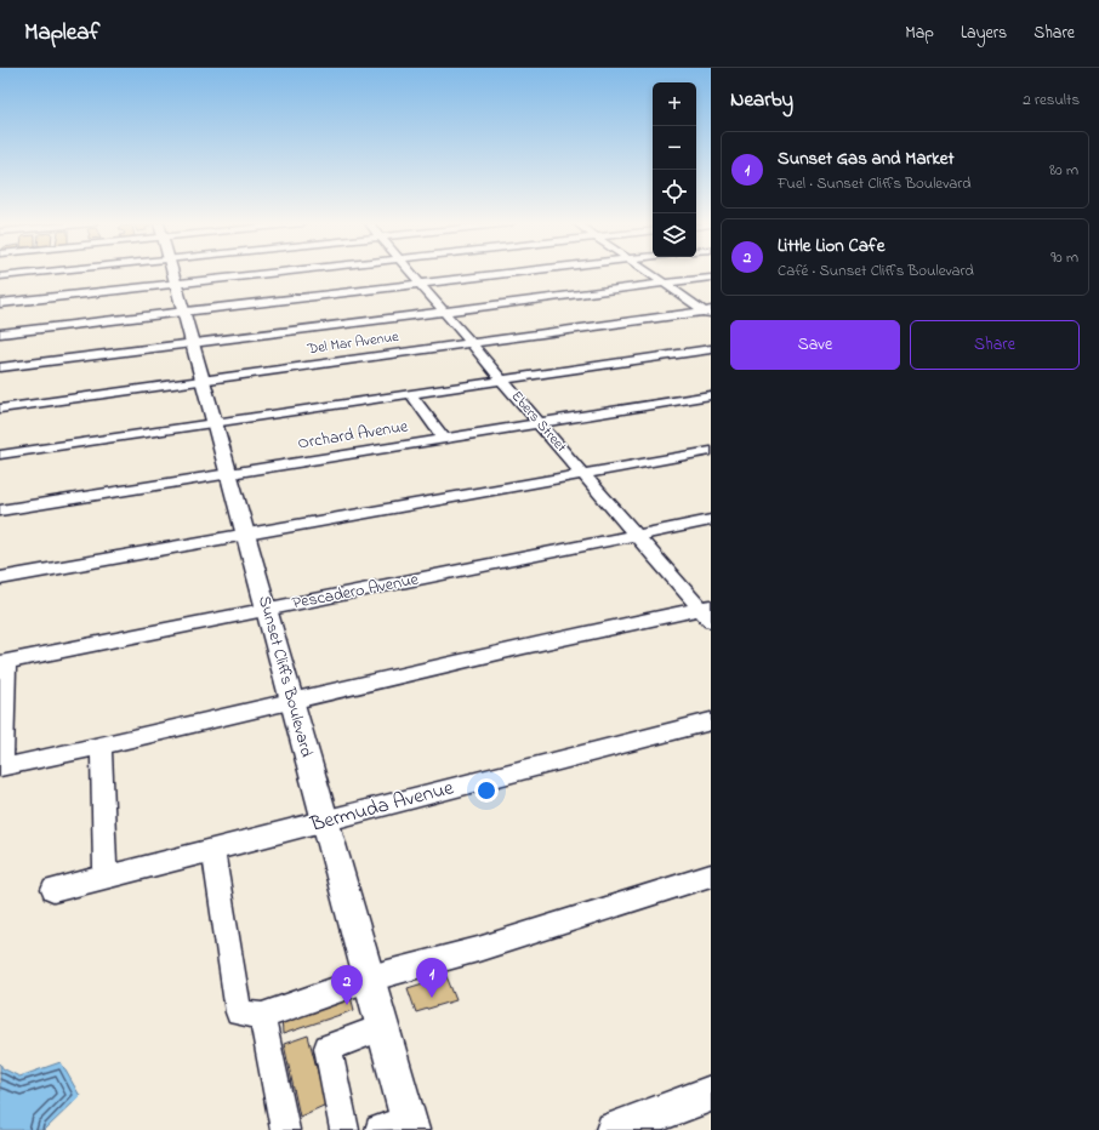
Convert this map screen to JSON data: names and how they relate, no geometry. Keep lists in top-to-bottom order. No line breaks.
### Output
{"streets":{"main road":["Sunset Cliffs Boulevard"],"street":["Del Mar Avenue","Ebers Street","Orchard Avenue","Pescadero Avenue","Bermuda Avenue"]},"crossings":[["Del Mar Avenue","Ebers Street"],["Del Mar Avenue","Sunset Cliffs Boulevard"],["Ebers Street","Orchard Avenue"],["Ebers Street","Pescadero Avenue"],["Orchard Avenue","Sunset Cliffs Boulevard"],["Pescadero Avenue","Sunset Cliffs Boulevard"],["Sunset Cliffs Boulevard","Bermuda Avenue"]],"page":{"header":"Mapleaf","nav":["Map","Layers","Share"],"heading":["Nearby","2 results"],"map_buttons":["+","−"],"list":[{"mark":"1","name":"Sunset Gas and Market","note":"Fuel · Sunset Cliffs Boulevard","value":"80 m"},{"mark":"2","name":"Little Lion Cafe","note":"Café · Sunset Cliffs Boulevard","value":"90 m"}],"buttons":["Save","Share"],"pins":["1","2"]}}
